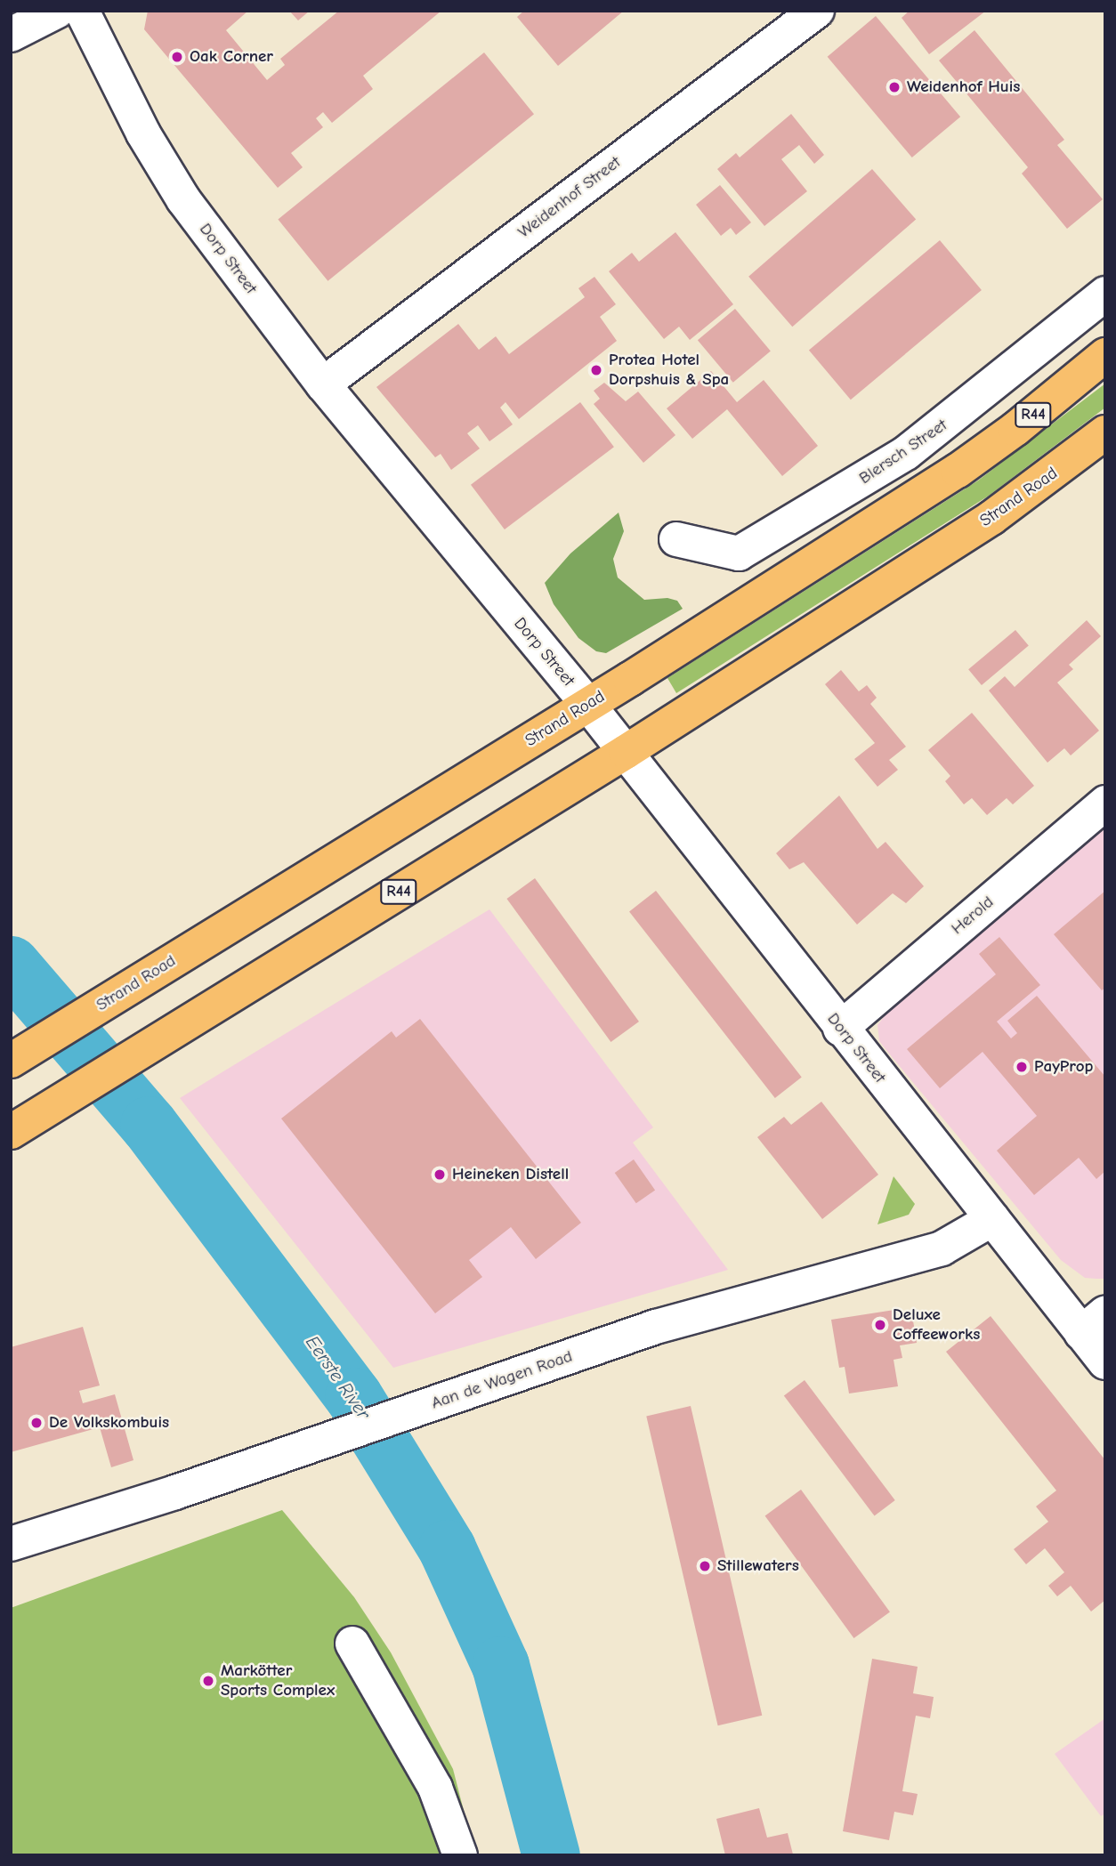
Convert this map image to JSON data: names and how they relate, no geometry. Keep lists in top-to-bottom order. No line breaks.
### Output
{"streets":{"main road":["R44","Strand Road"],"street":["Weidenhof Street","Dorp Street","Blersch Street","Herold","Aan de Wagen Road"]},"crossings":[["Weidenhof Street","Dorp Street"],["Dorp Street","Strand Road"],["Dorp Street","Herold"],["Dorp Street","Aan de Wagen Road"]],"water":["Eerste River"],"places":["Oak Corner","Weidenhof Huis","Protea Hotel Dorpshuis & Spa","PayProp","Heineken Distell","Deluxe Coffeeworks","De Volkskombuis","Stillewaters","Markötter Sports Complex"]}
